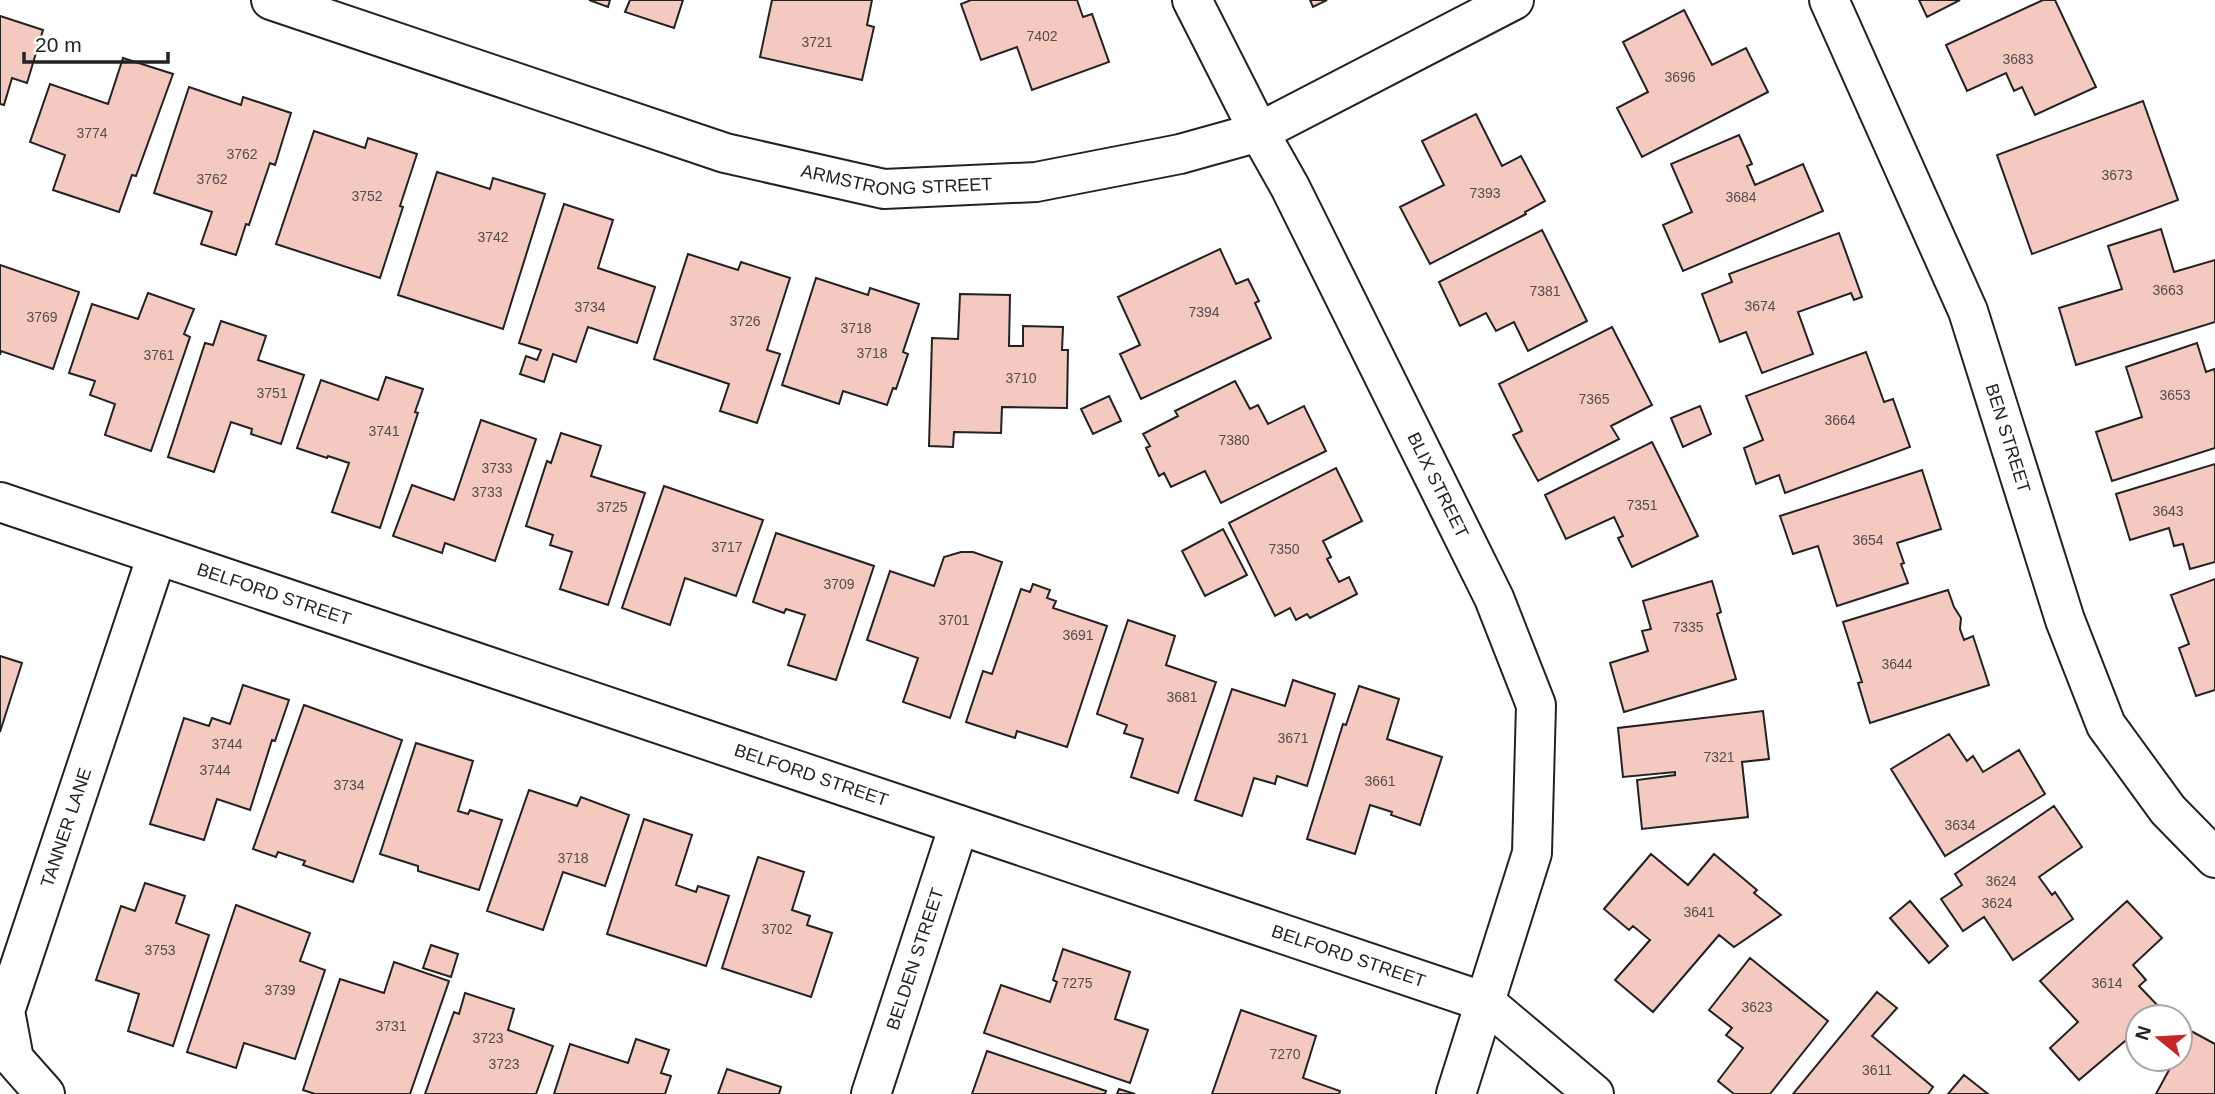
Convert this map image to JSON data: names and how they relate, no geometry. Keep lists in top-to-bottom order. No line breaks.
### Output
{"streets":{"street":["ARMSTRONG STREET","BEN STREET","BLIX STREET","BELFORD STREET","TANNER LANE","BELDEN STREET"]},"crossings":[["ARMSTRONG STREET","BLIX STREET"],["BLIX STREET","BELFORD STREET"],["BELFORD STREET","TANNER LANE"],["BELFORD STREET","BELDEN STREET"]],"house_numbers":["7402","3721","3683","3696","3774","3762","3673","3762","7393","3752","3684","3742","3663","7381","3674","3734","7394","3769","3726","3718","3718","3761","3710","3751","3653","7365","3664","3741","7380","3733","3733","7351","3725","3643","3654","3717","7350","3709","3701","7335","3691","3644","3681","3671","3744","7321","3744","3661","3734","3634","3718","3624","3624","3641","3702","3753","7275","3614","3739","3623","3731","3723","7270","3723","3611"],"scale_bar":"20 m","north":"left"}
